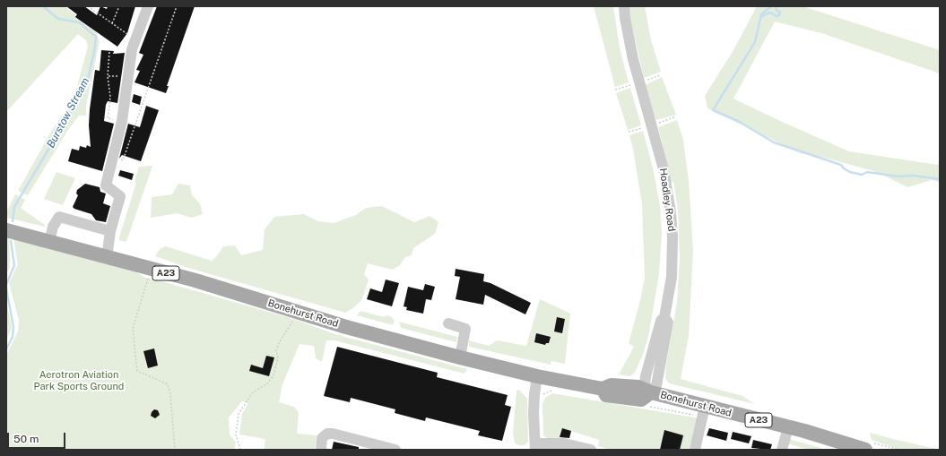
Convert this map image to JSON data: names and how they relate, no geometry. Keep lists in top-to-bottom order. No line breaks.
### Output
{"streets":{"main road":["A23","Bonehurst Road"],"street":["Hoadley Road"]},"crossings":[["Hoadley Road","Bonehurst Road"]],"water":["Burstow Stream"],"parks":["Aerotron Aviation Park Sports Ground"],"scale_bar":"50 m"}
